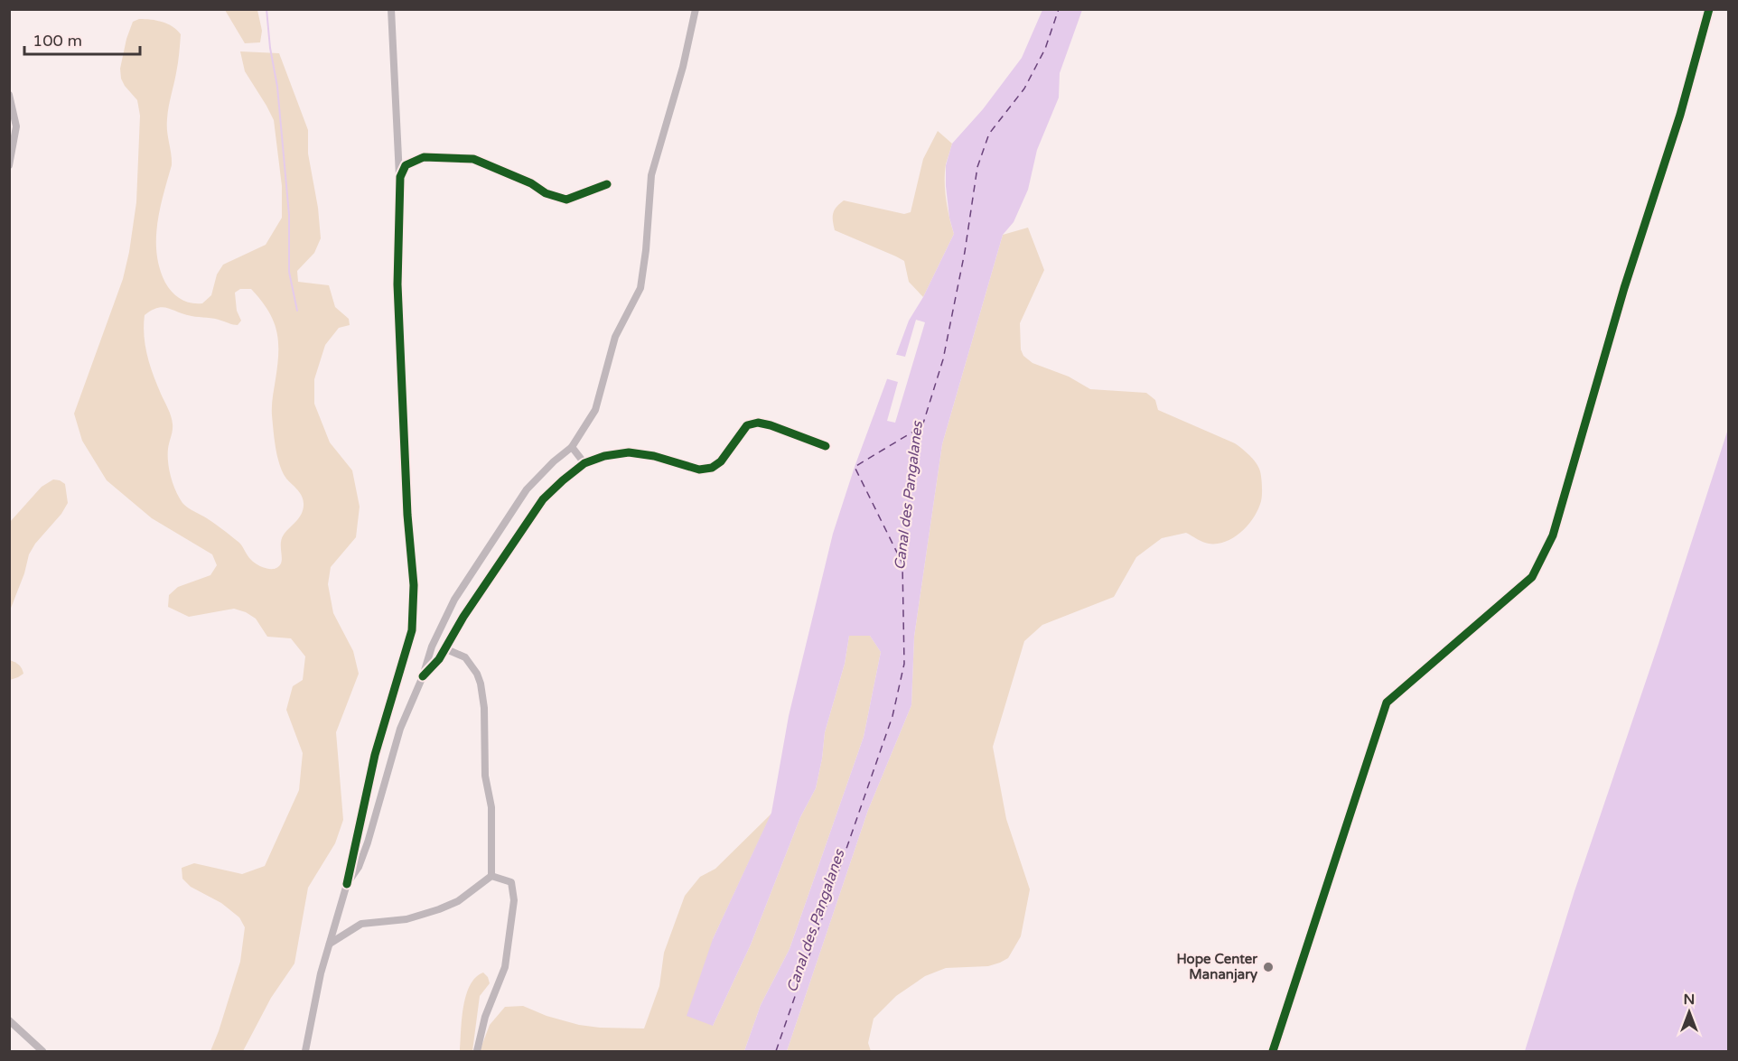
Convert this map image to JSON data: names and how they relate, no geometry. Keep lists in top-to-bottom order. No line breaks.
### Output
{"water":["Canal des Pangalanes"],"places":["Hope Center Mananjary"],"scale_bar":"100 m","north":"top"}
